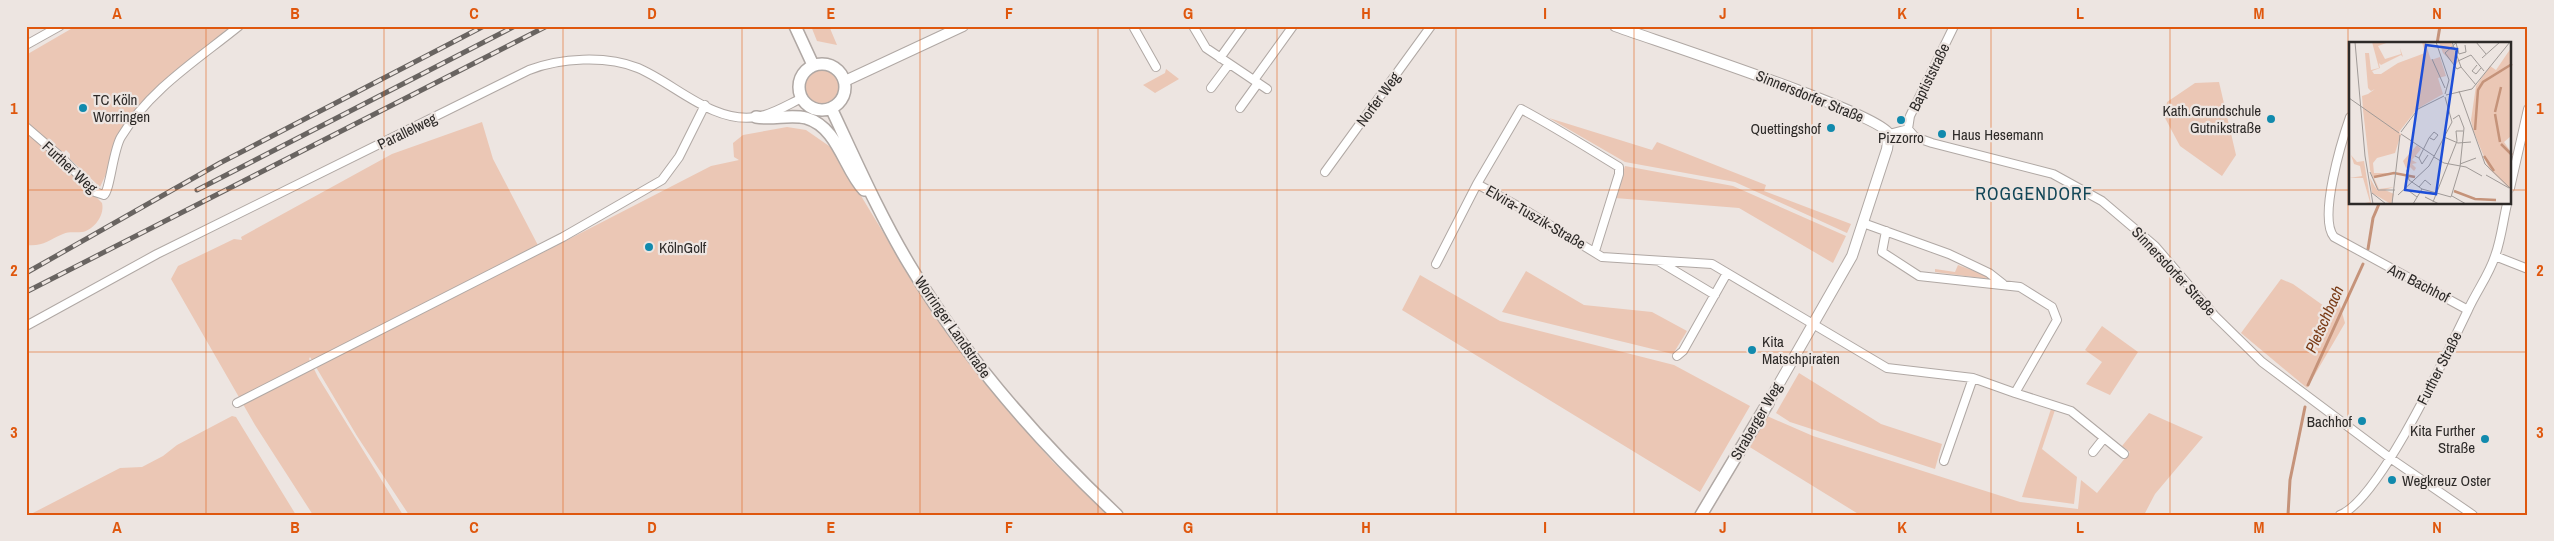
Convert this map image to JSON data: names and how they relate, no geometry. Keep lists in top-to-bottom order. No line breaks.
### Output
{"streets":{"main road":["Worringer Landstraße","Straberger Weg"],"street":["Baptiststraße","Sinnersdorfer Straße","Norfer Weg","Parallelweg","Further Weg","Elvira-Tuszik-Straße","Am Bachhof","Further Straße"]},"crossings":[["Baptiststraße","Sinnersdorfer Straße"],["Sinnersdorfer Straße","Further Straße"],["Sinnersdorfer Straße","Straberger Weg"],["Parallelweg","Worringer Landstraße"],["Elvira-Tuszik-Straße","Straberger Weg"],["Am Bachhof","Further Straße"]],"districts":["ROGGENDORF"],"water":["Pletschbach"],"places":["TC Köln Worringen","Kath.Grundschule Gutnikstraße","Pizzorro","Quettingshof","Haus Hesemann","KölnGolf","Kita Matschpiraten","Bachhof","Kita Further Straße","Wegkreuz Oster"],"grid":{"columns":["A","B","C","D","E","F","G","H","I","J","K","L","M","N"],"rows":["1","2","3"]}}
